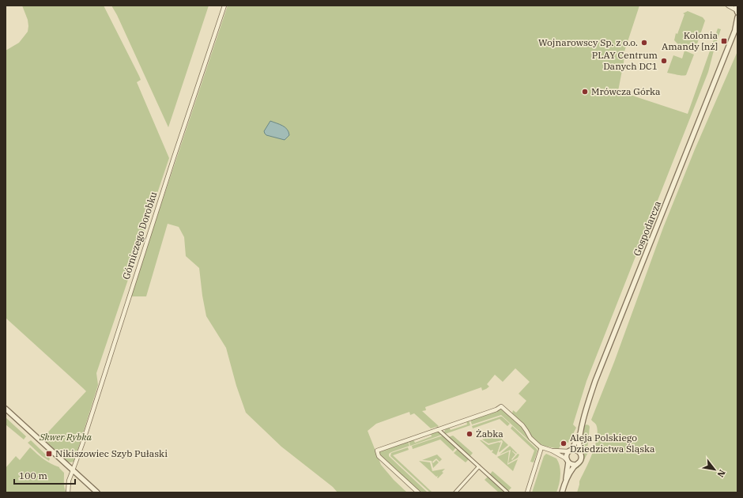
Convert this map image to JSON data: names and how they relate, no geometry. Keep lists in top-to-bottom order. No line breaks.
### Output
{"streets":{"street":["Gospodarcza","Górniczego Dorobku"]},"parks":["Skwer Rybka"],"places":{"transit":["Kolonia Amandy [nż]","Nikiszowiec Szyb Pułaski"],"other":["Wojnarowscy Sp. z o.o.","PLAY Centrum Danych DC1","Mrówcza Górka","Żabka","Aleja Polskiego Dziedzictwa Śląska"]},"scale_bar":"100 m","north":"bottom right"}
